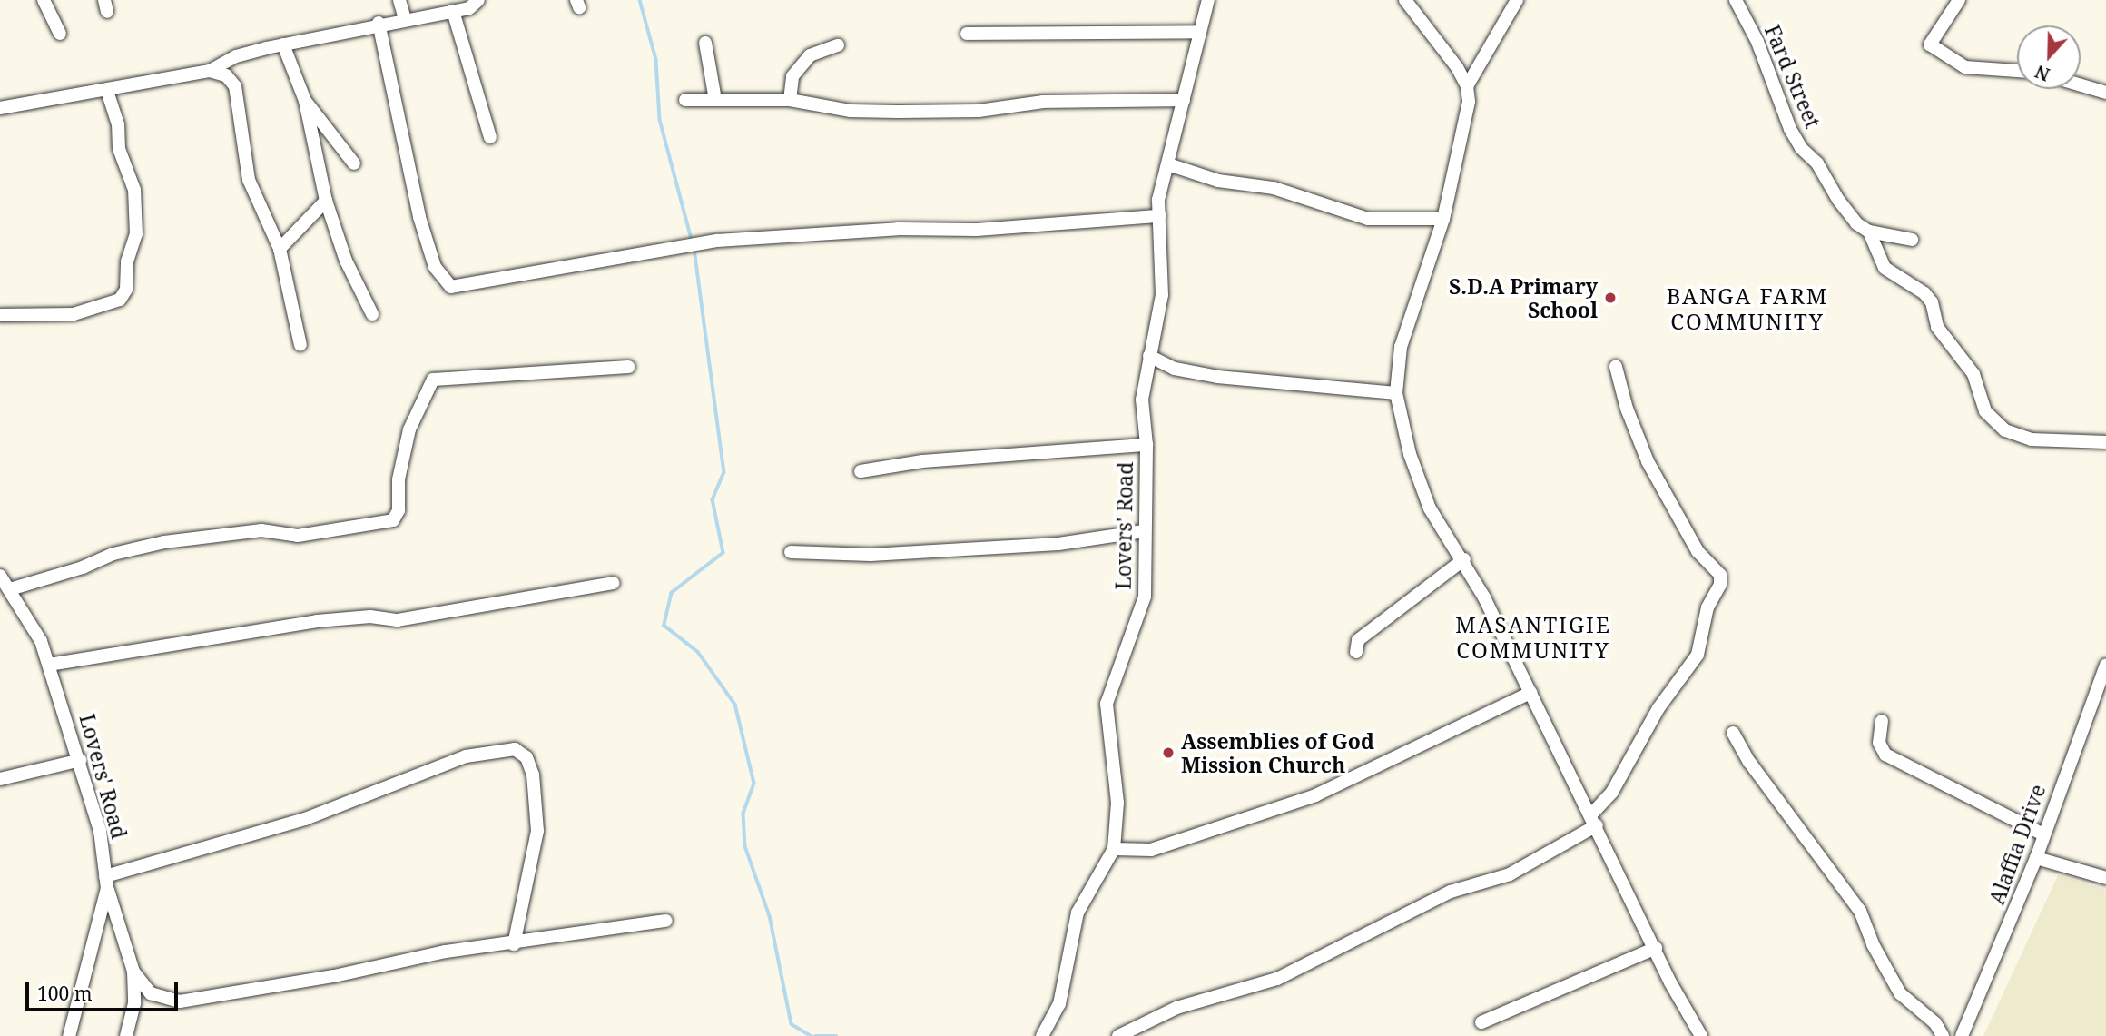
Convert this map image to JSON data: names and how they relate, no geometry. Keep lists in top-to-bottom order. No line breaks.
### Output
{"streets":{"street":["Fard Street","Lovers' Road","Alaffia Drive"]},"districts":["BANGA FARM COMMUNITY","MASANTIGIE COMMUNITY"],"places":["S.D.A Primary School","Assemblies of God Mission Church"],"scale_bar":"100 m","north":"bottom"}
